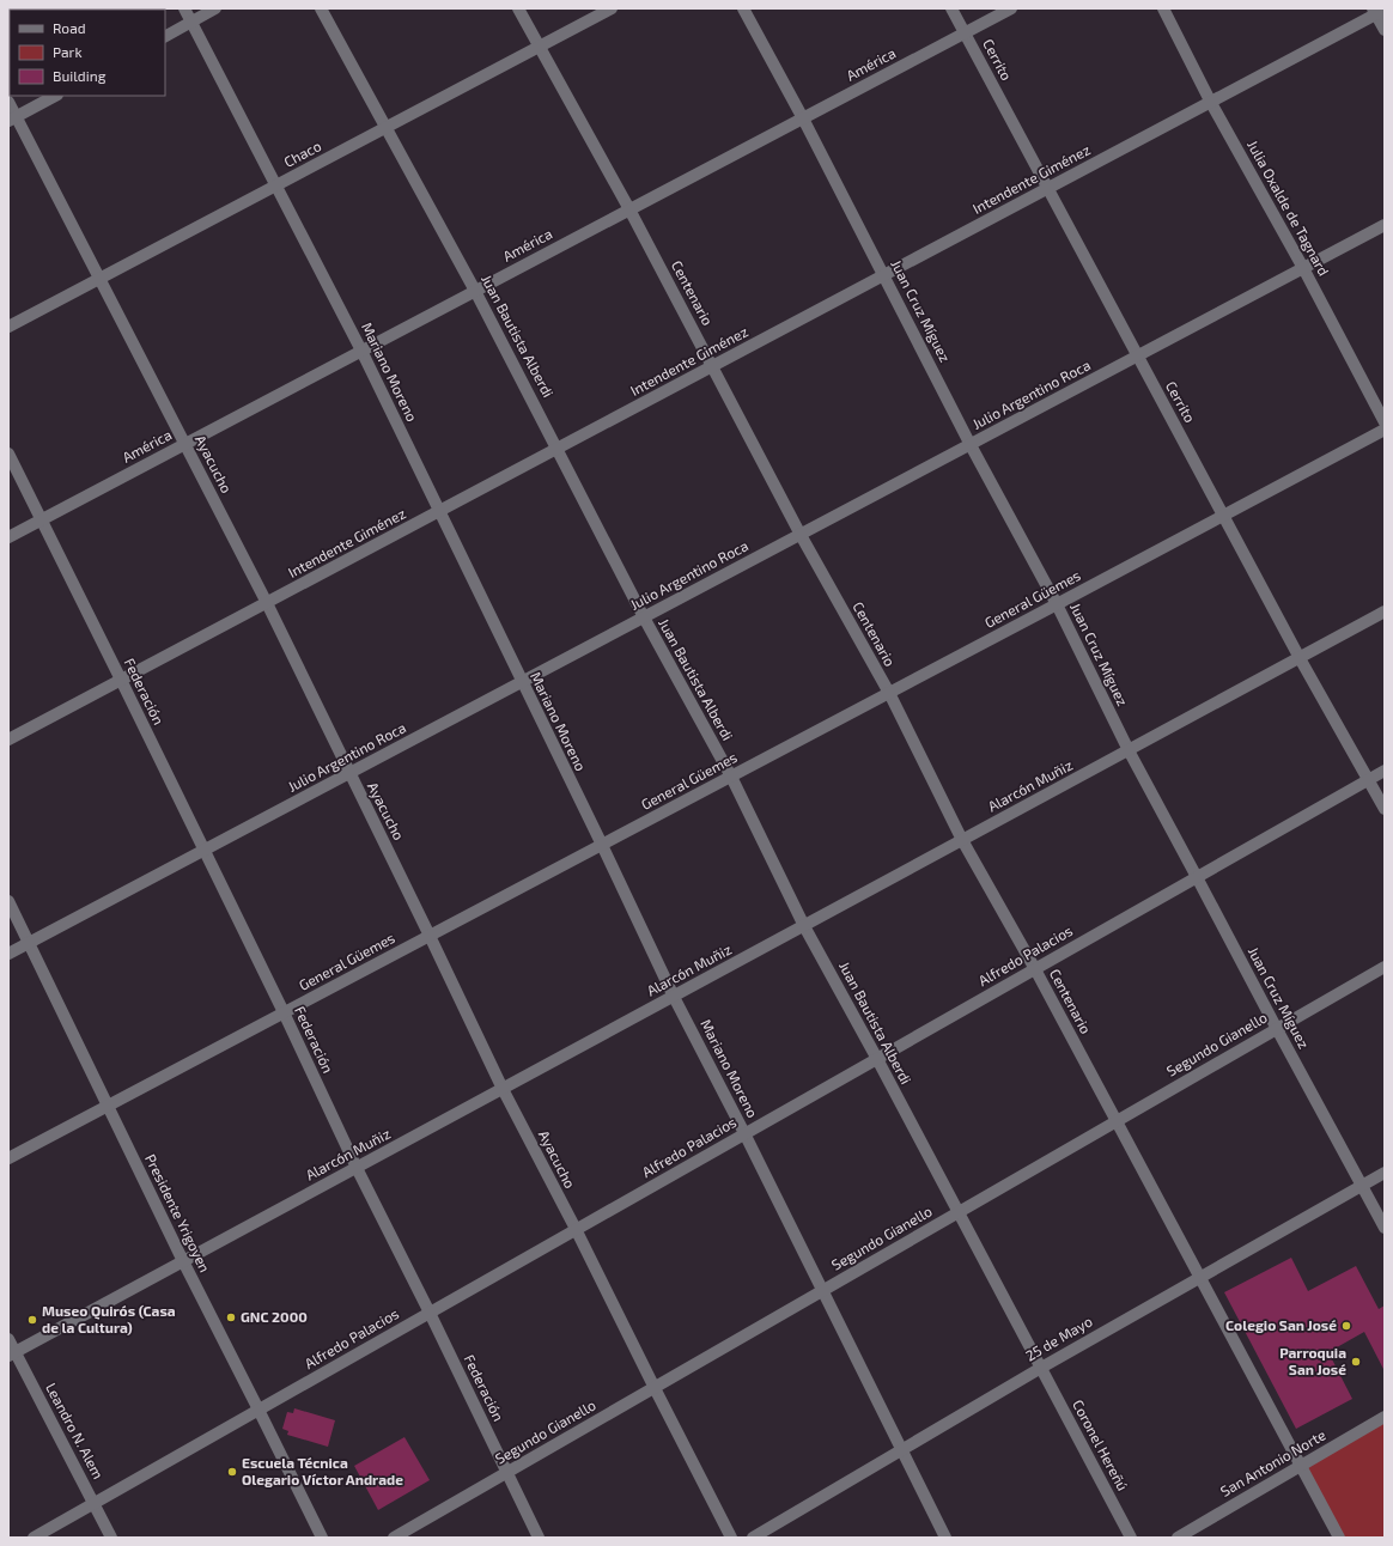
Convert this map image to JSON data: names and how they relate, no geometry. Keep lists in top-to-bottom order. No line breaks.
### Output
{"streets":{"street":["Cerrito","América","Chaco","Intendente Giménez","Julia Oxalde de Tagnard","Centenario","Juan Cruz Míguez","Juan Bautista Alberdi","Mariano Moreno","Julio Argentino Roca","Ayacucho","General Güemes","Federación","Alarcón Muñiz","Alfredo Palacios","Segundo Gianello","Presidente Yrigoyen","25 de Mayo","Leandro N. Alem","Coronel Hereñú","San Antonio Norte"]},"crossings":[["Cerrito","América"],["Cerrito","Intendente Giménez"],["Cerrito","Julio Argentino Roca"],["Cerrito","General Güemes"],["Cerrito","Alarcón Muñiz"],["Cerrito","Alfredo Palacios"],["América","Centenario"],["América","Juan Cruz Míguez"],["América","Juan Bautista Alberdi"],["América","Mariano Moreno"],["América","Ayacucho"],["América","Federación"],["Chaco","Centenario"],["Chaco","Juan Bautista Alberdi"],["Chaco","Mariano Moreno"],["Chaco","Ayacucho"],["Intendente Giménez","Julia Oxalde de Tagnard"],["Intendente Giménez","Centenario"],["Intendente Giménez","Juan Cruz Míguez"],["Intendente Giménez","Juan Bautista Alberdi"],["Intendente Giménez","Mariano Moreno"],["Intendente Giménez","Ayacucho"],["Intendente Giménez","Federación"],["Julia Oxalde de Tagnard","Julio Argentino Roca"],["Centenario","Julio Argentino Roca"],["Centenario","General Güemes"],["Centenario","Alarcón Muñiz"],["Centenario","Alfredo Palacios"],["Centenario","Segundo Gianello"],["Centenario","25 de Mayo"],["Centenario","San Antonio Norte"],["Juan Cruz Míguez","Julio Argentino Roca"],["Juan Cruz Míguez","General Güemes"],["Juan Cruz Míguez","Alarcón Muñiz"],["Juan Cruz Míguez","Alfredo Palacios"],["Juan Cruz Míguez","Segundo Gianello"],["Juan Cruz Míguez","25 de Mayo"],["Juan Bautista Alberdi","Julio Argentino Roca"],["Juan Bautista Alberdi","General Güemes"],["Juan Bautista Alberdi","Alarcón Muñiz"],["Juan Bautista Alberdi","Alfredo Palacios"],["Juan Bautista Alberdi","Segundo Gianello"],["Juan Bautista Alberdi","25 de Mayo"],["Juan Bautista Alberdi","Coronel Hereñú"],["Mariano Moreno","Julio Argentino Roca"],["Mariano Moreno","General Güemes"],["Mariano Moreno","Alarcón Muñiz"],["Mariano Moreno","Alfredo Palacios"],["Mariano Moreno","Segundo Gianello"],["Mariano Moreno","25 de Mayo"],["Julio Argentino Roca","Ayacucho"],["Julio Argentino Roca","Federación"],["Julio Argentino Roca","Presidente Yrigoyen"],["Ayacucho","General Güemes"],["Ayacucho","Alarcón Muñiz"],["Ayacucho","Alfredo Palacios"],["Ayacucho","Segundo Gianello"],["General Güemes","Federación"],["General Güemes","Presidente Yrigoyen"],["Federación","Alarcón Muñiz"],["Federación","Alfredo Palacios"],["Federación","Segundo Gianello"],["Alarcón Muñiz","Presidente Yrigoyen"],["Alarcón Muñiz","Leandro N. Alem"],["Alfredo Palacios","Presidente Yrigoyen"],["Alfredo Palacios","Leandro N. Alem"],["25 de Mayo","Coronel Hereñú"]],"places":["GNC 2000","Museo Quirós (Casa de la Cultura)","Colegio San José","Parroquia San José","Escuela Técnica Olegario Víctor Andrade"],"legend":["Road","Park","Building"]}
